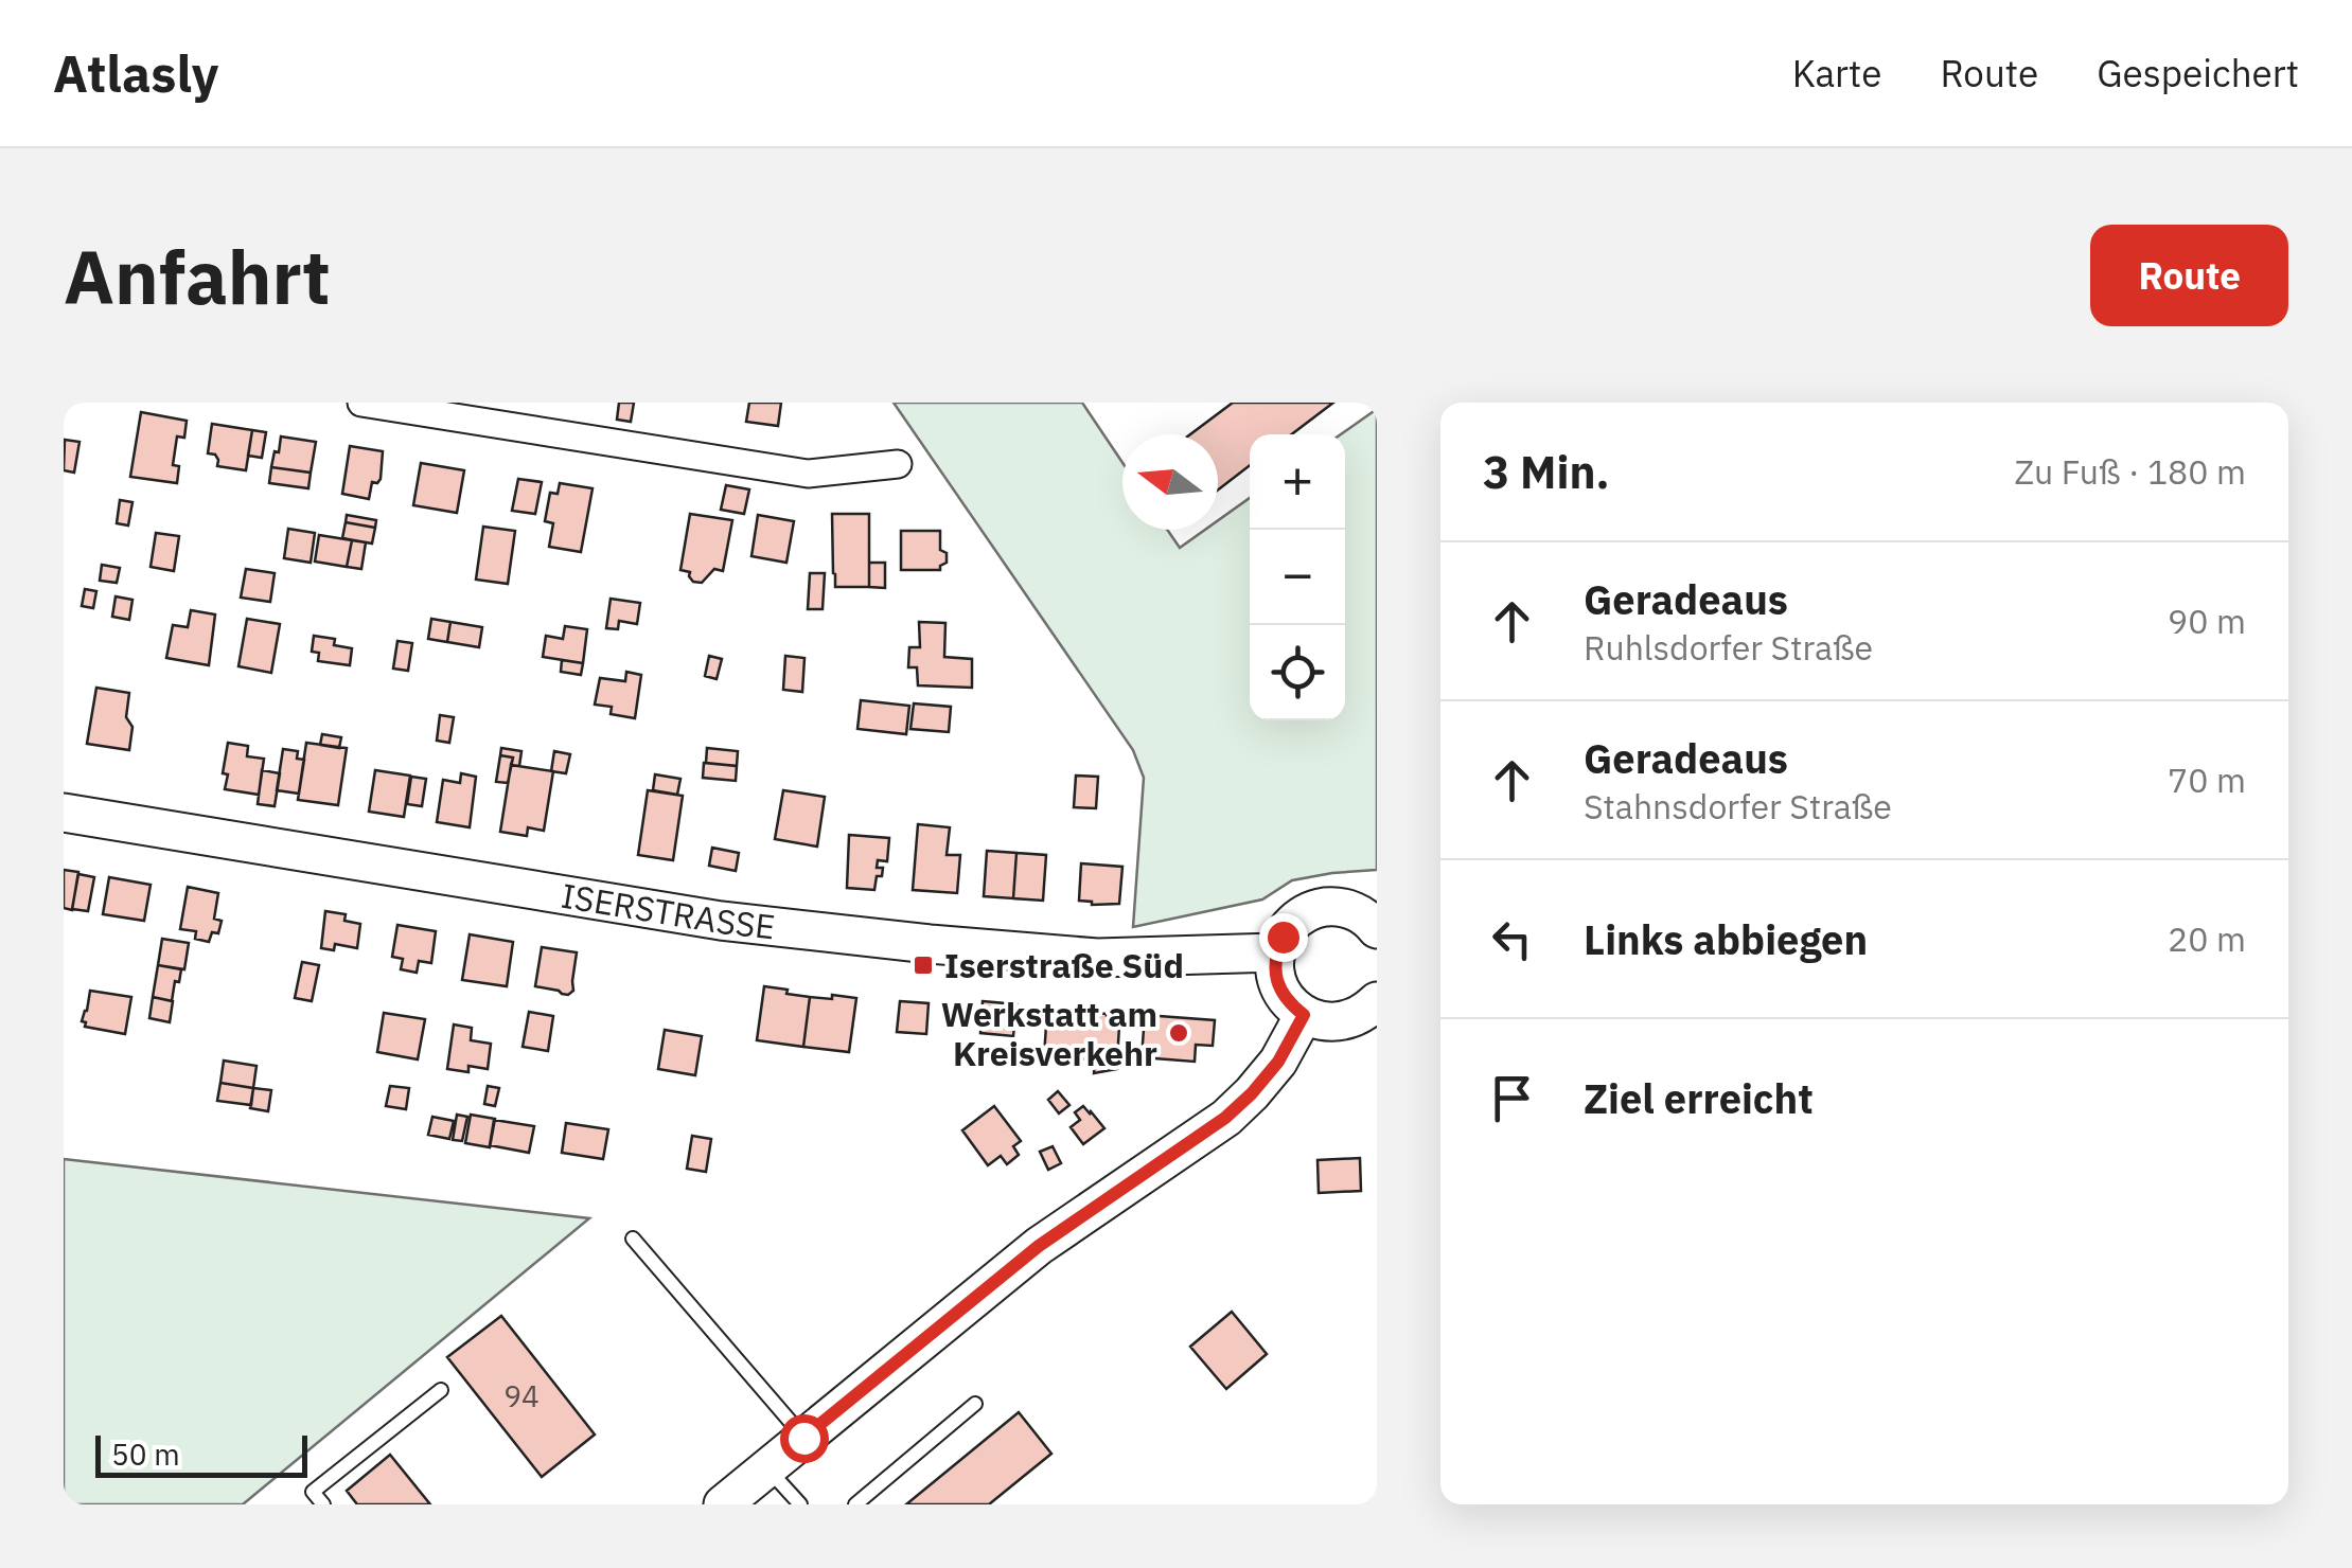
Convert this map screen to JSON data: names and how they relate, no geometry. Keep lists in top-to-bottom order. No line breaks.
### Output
{"streets":{"street":["ISERSTRASSE"]},"places":{"transit":["Iserstraße Süd"],"other":["Werkstatt am Kreisverkehr"]},"house_numbers":["94"],"scale_bar":"50 m","north":"left","page":{"header":"Atlasly","nav":["Karte","Route","Gespeichert"],"buttons":"Route","title":"Anfahrt","heading":["3 Min.","Zu Fuß · 180 m"],"map_buttons":["+","−"],"list":[["Geradeaus","Ruhlsdorfer Straße","90 m"],["Geradeaus","Stahnsdorfer Straße","70 m"],["Links abbiegen","20 m"],"Ziel erreicht"],"scale":"50 m"}}
